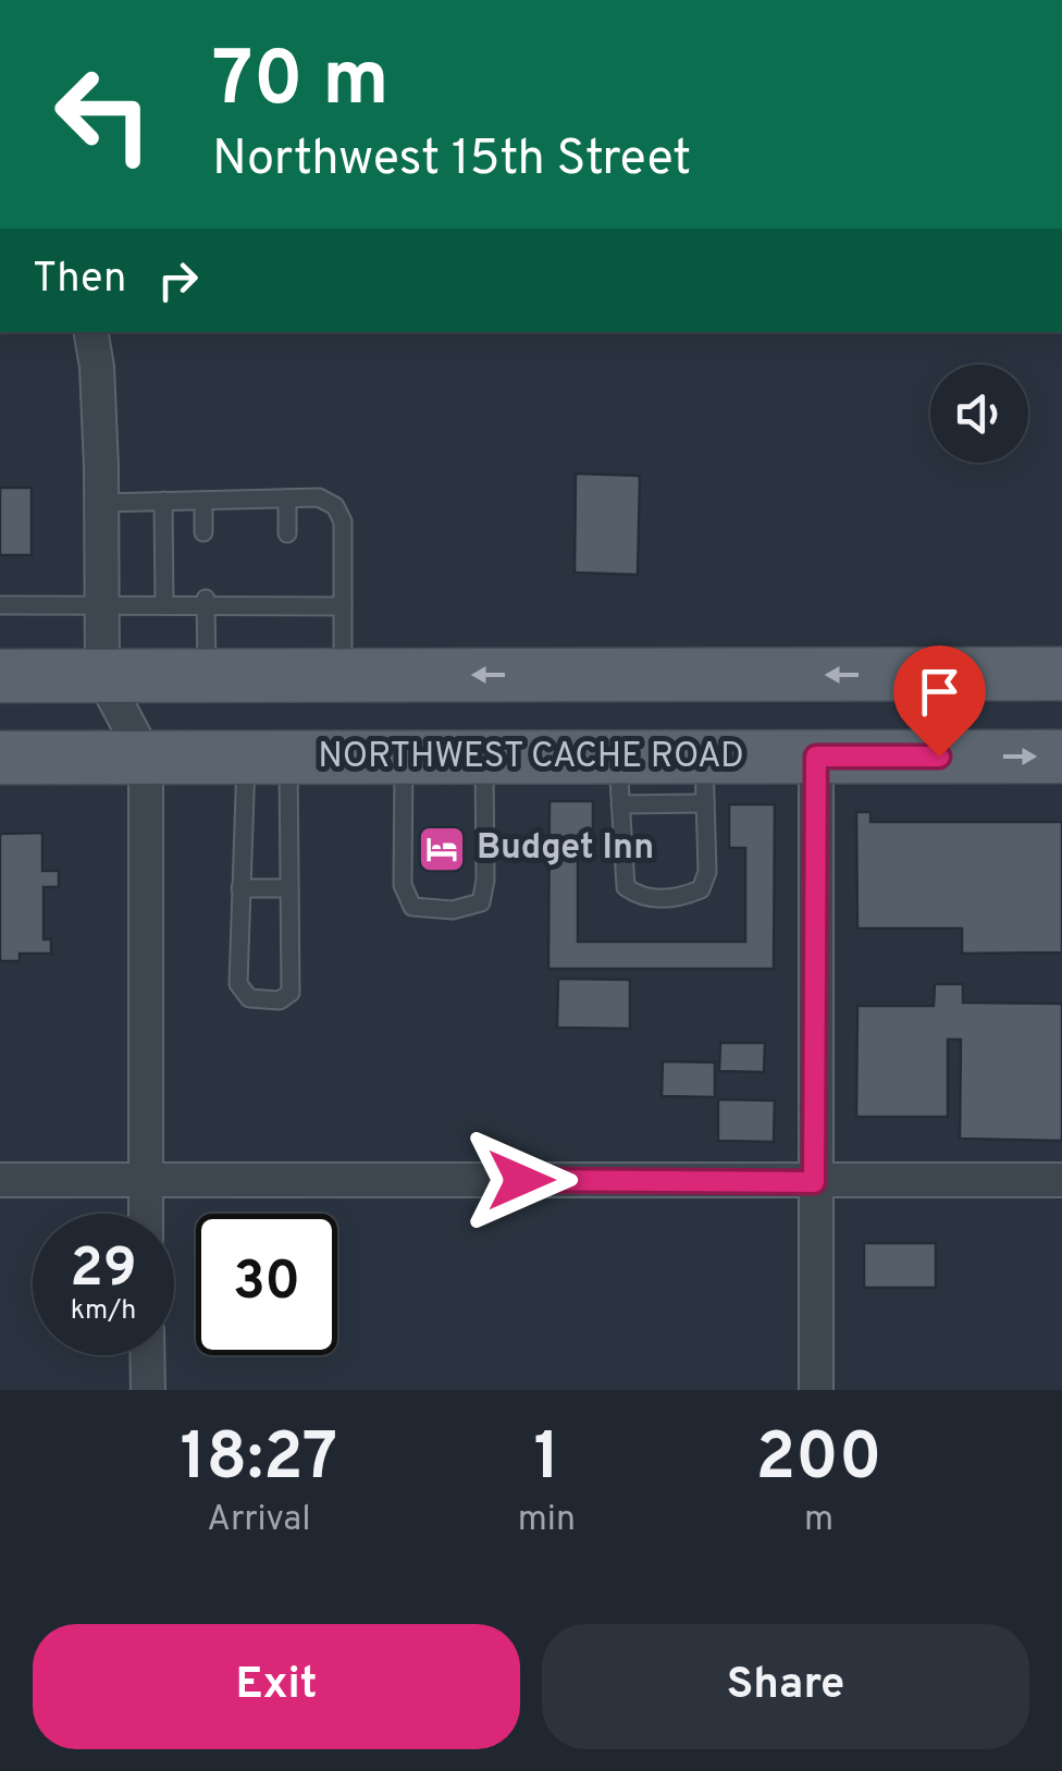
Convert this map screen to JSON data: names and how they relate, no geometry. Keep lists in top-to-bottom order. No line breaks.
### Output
{"streets":{"main road":["NORTHWEST CACHE ROAD"]},"places":{"hotel":["Budget Inn"]},"page":{"turn":["70 m","Northwest 15th Street"],"then":"Then","speed":"29 km/h","limit":"30","eta":["18:27","Arrival","1","min","200","m"],"buttons":["Exit","Share"]}}
